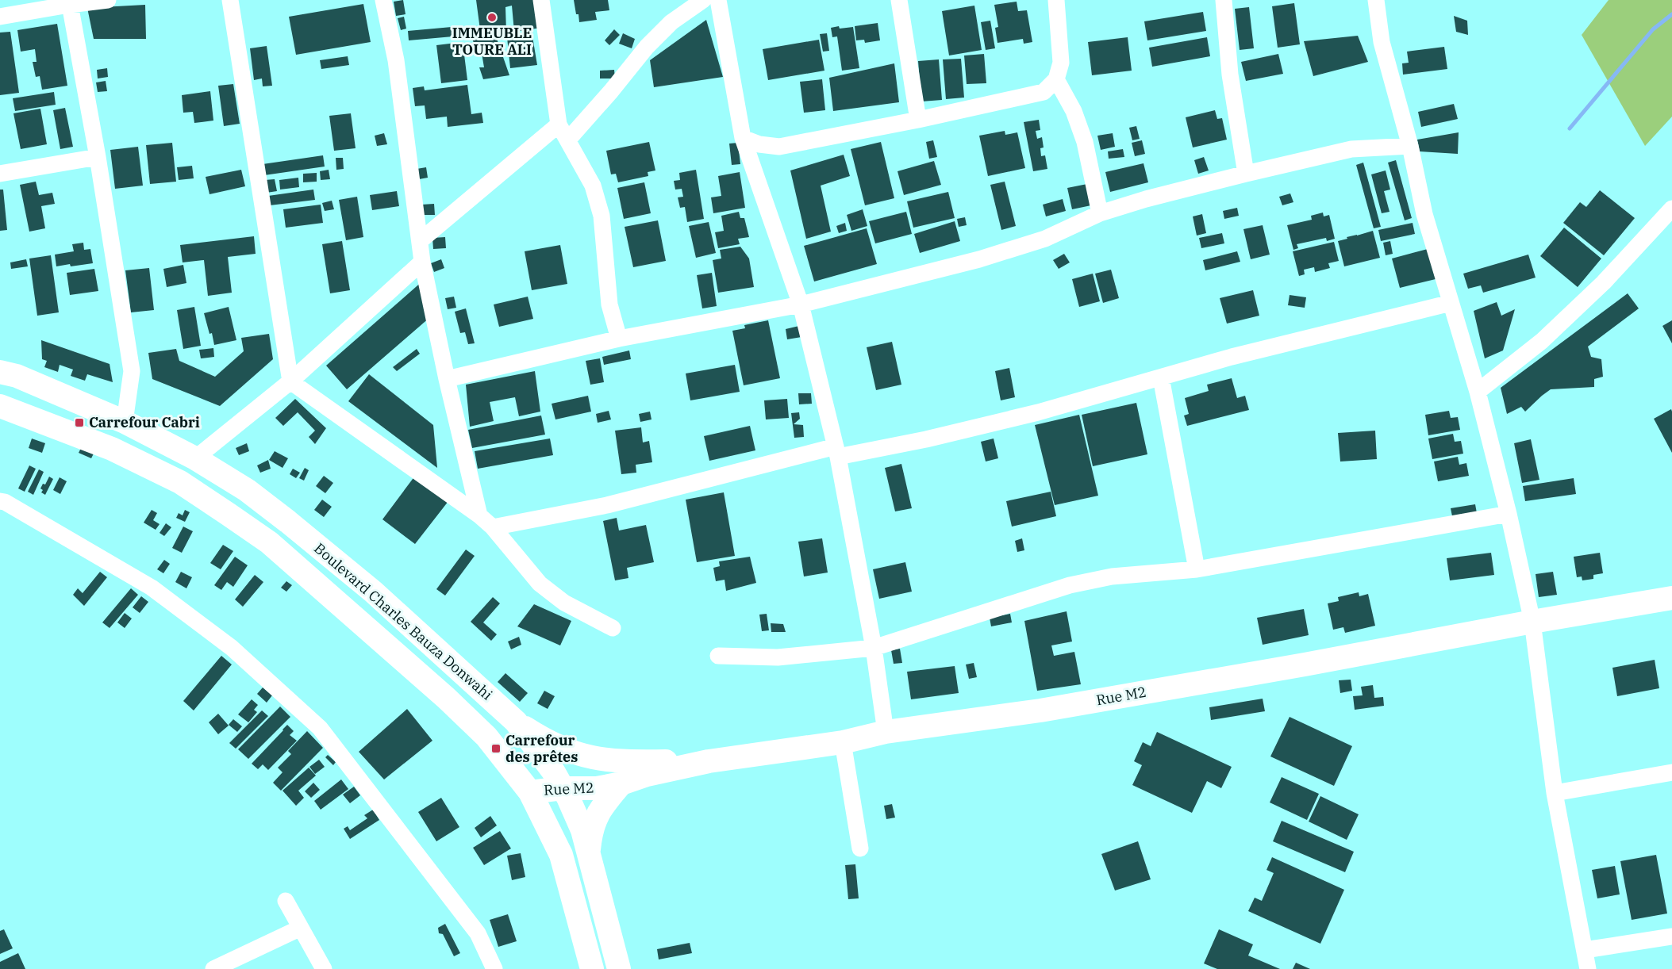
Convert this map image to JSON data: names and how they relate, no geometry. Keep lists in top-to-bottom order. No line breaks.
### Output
{"streets":{"main road":["Boulevard Charles Bauza Donwahi","Rue M2"]},"crossings":[["Boulevard Charles Bauza Donwahi","Rue M2"]],"places":{"other":["IMMEUBLE TOURE ALI"],"transit":["Carrefour Cabri","Carrefour des prêtes"]}}
